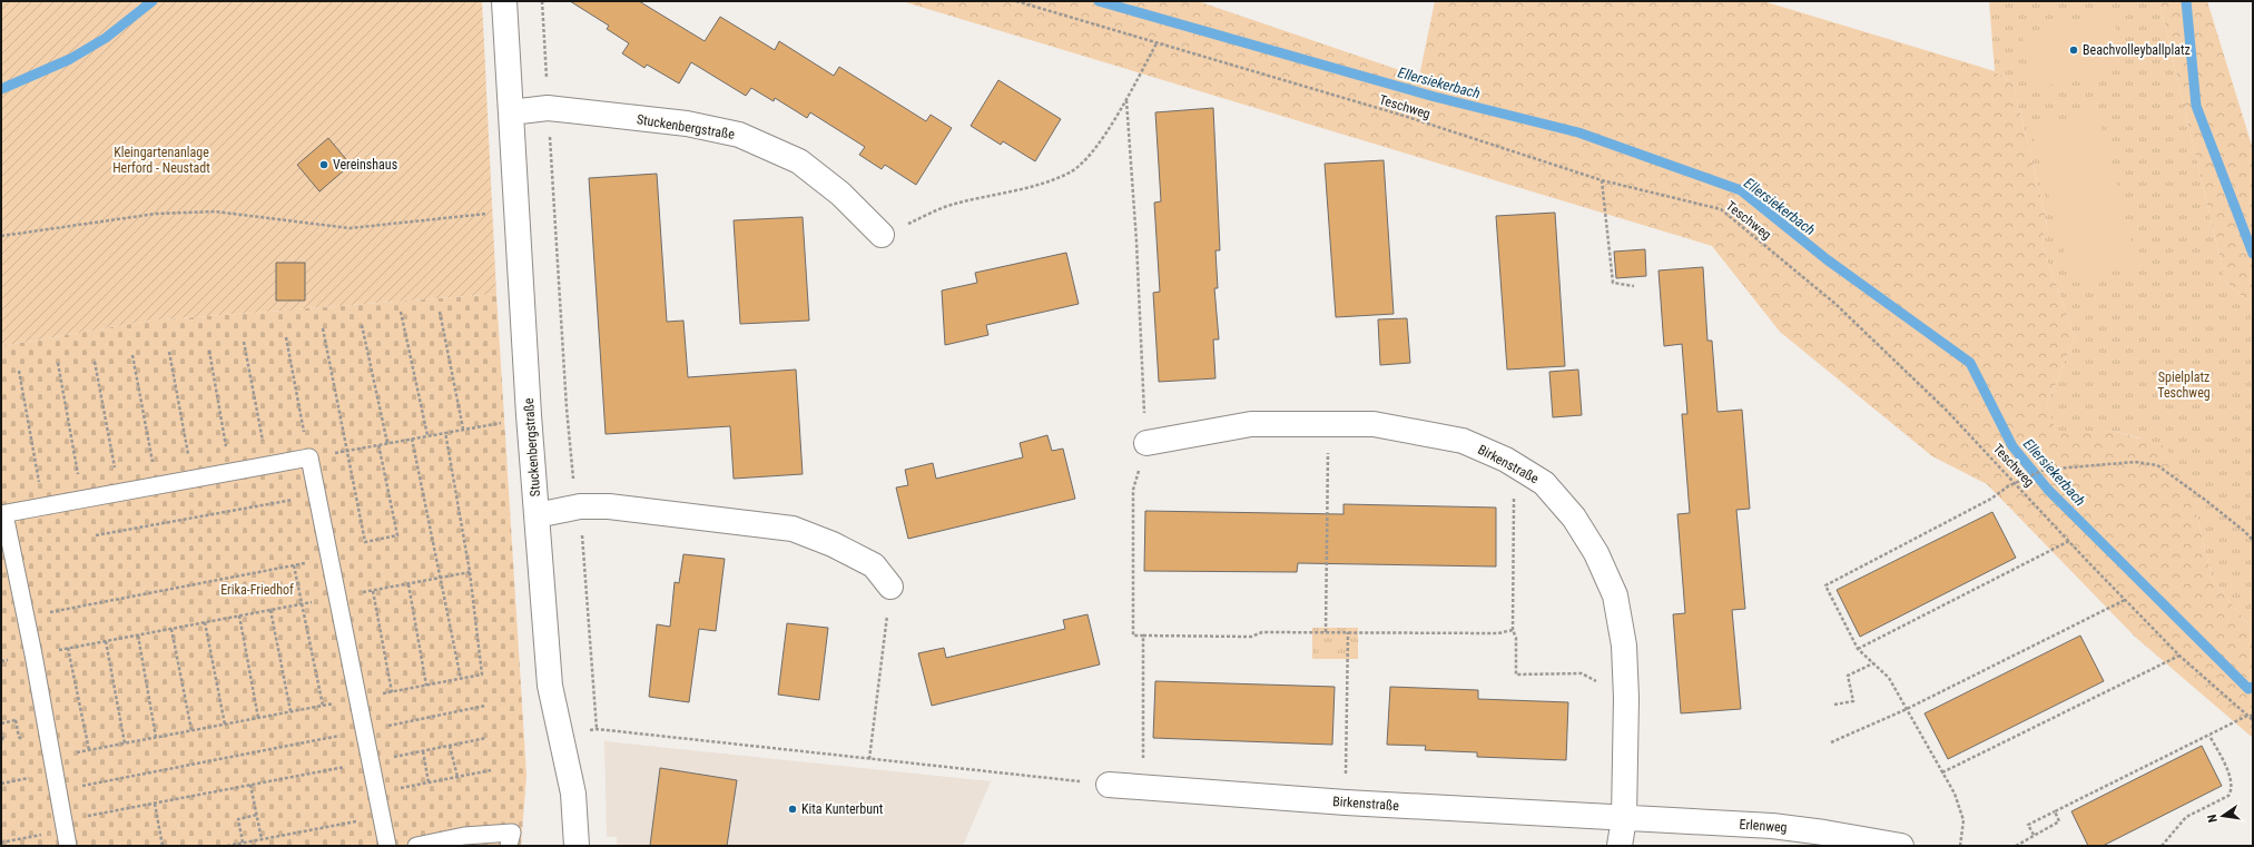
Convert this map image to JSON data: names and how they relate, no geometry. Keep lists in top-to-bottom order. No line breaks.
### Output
{"streets":{"street":["Stuckenbergstraße","Birkenstraße","Erlenweg"],"path":["Teschweg"]},"crossings":[["Birkenstraße","Erlenweg"]],"water":["Ellersiekerbach"],"parks":["Kleingartenanlage Herford - Neustadt","Spielplatz Teschweg","Erika-Friedhof"],"places":["Beachvolleyballplatz","Vereinshaus","Kita Kunterbunt"],"north":"left"}
